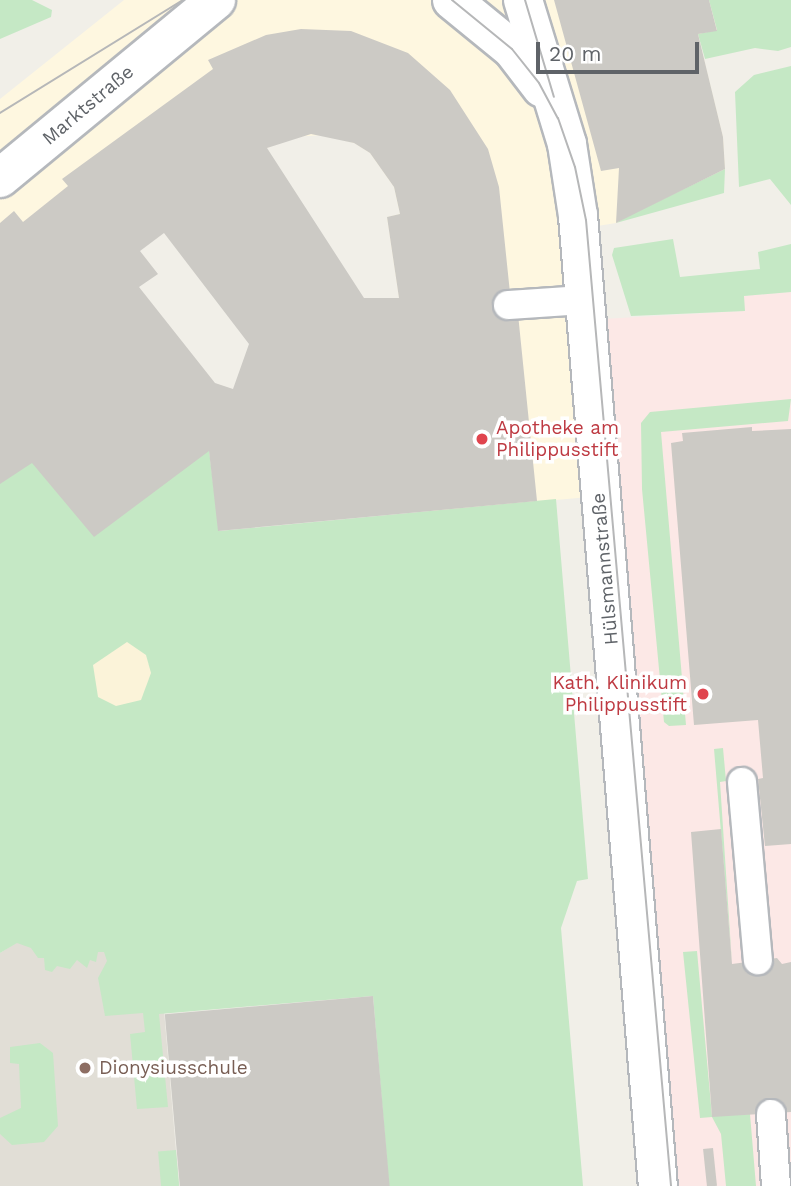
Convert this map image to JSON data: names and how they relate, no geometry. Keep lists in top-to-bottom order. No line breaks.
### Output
{"streets":{"street":["Marktstraße","Hülsmannstraße"]},"places":["Apotheke am Philippusstift","Kath. Klinikum Philippusstift","Dionysiusschule"],"scale_bar":"20 m"}
